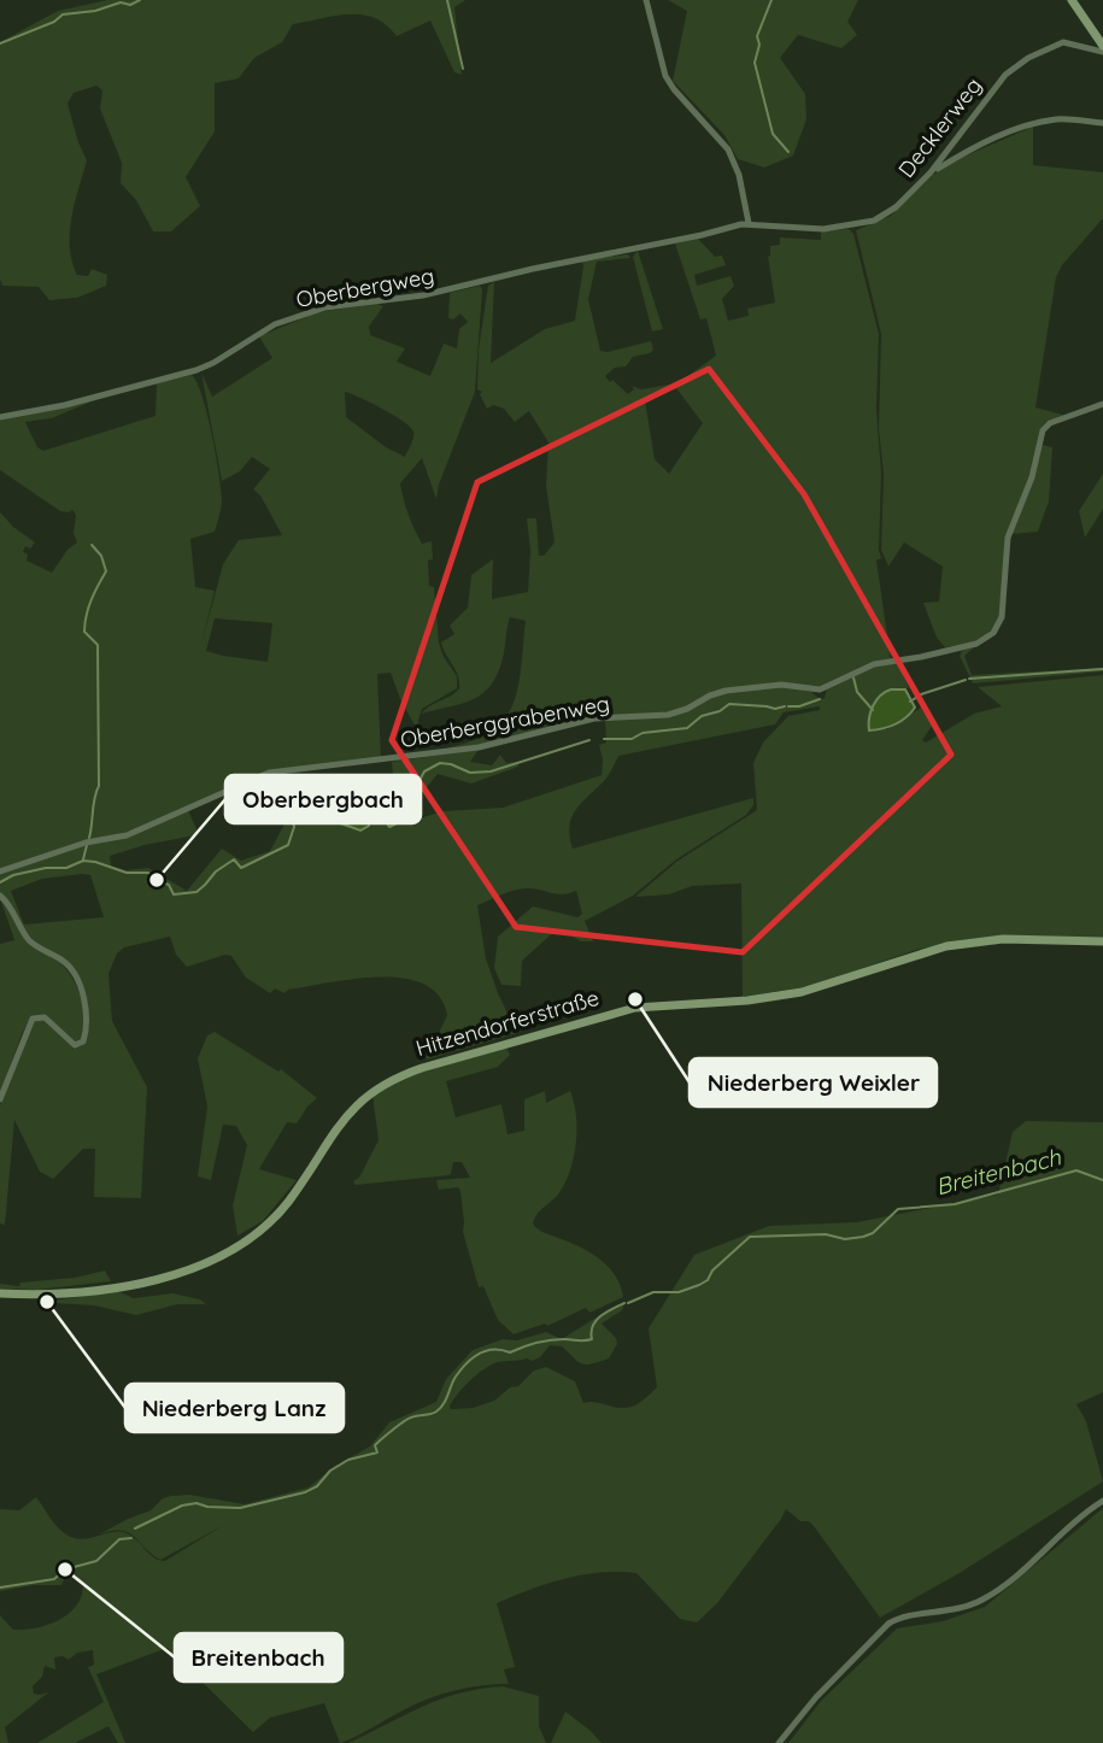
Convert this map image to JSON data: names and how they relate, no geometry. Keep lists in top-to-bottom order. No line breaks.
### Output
{"streets":{"main road":["Hitzendorferstraße"],"street":["Decklerweg","Oberbergweg","Oberberggrabenweg"]},"crossings":[["Decklerweg","Oberbergweg"]],"water":["Breitenbach"],"places":["Oberbergbach","Niederberg Weixler","Niederberg Lanz","Breitenbach"]}
